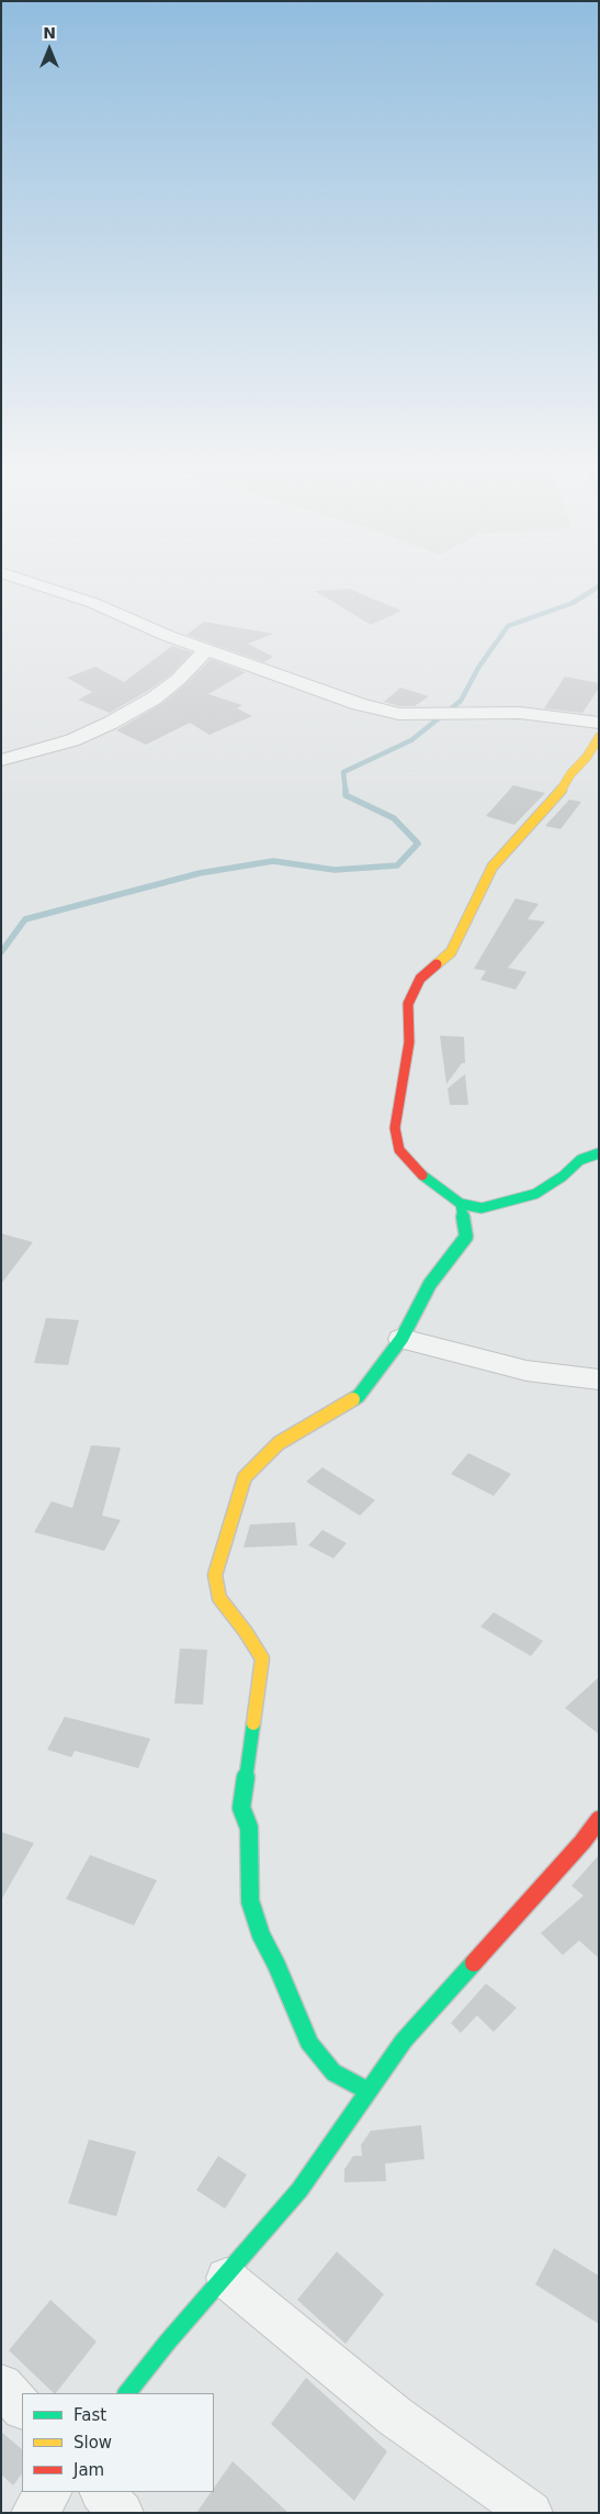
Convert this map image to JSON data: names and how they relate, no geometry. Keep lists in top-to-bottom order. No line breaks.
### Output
{"legend":["Fast","Slow","Jam"],"north":"top"}
